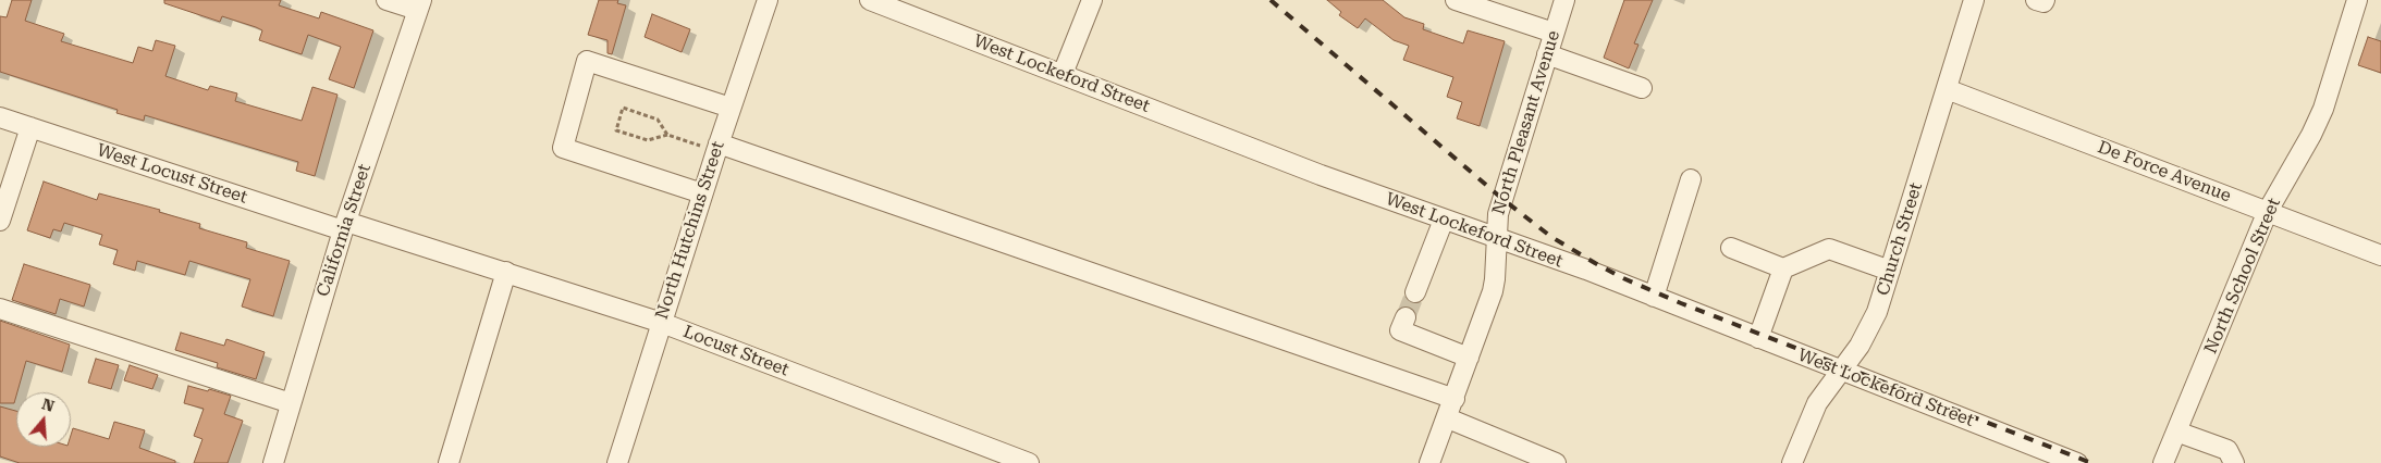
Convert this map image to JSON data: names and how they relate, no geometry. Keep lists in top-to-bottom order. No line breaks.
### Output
{"streets":{"street":["West Lockeford Street","North Pleasant Avenue","De Force Avenue","West Locust Street","California Street","North Hutchins Street","Church Street","North School Street","Locust Street"]},"crossings":[["West Lockeford Street","North Pleasant Avenue"],["West Lockeford Street","Church Street"],["De Force Avenue","Church Street"],["De Force Avenue","North School Street"],["West Locust Street","California Street"],["West Locust Street","Locust Street"],["California Street","Locust Street"],["North Hutchins Street","Locust Street"]],"north":"top"}
